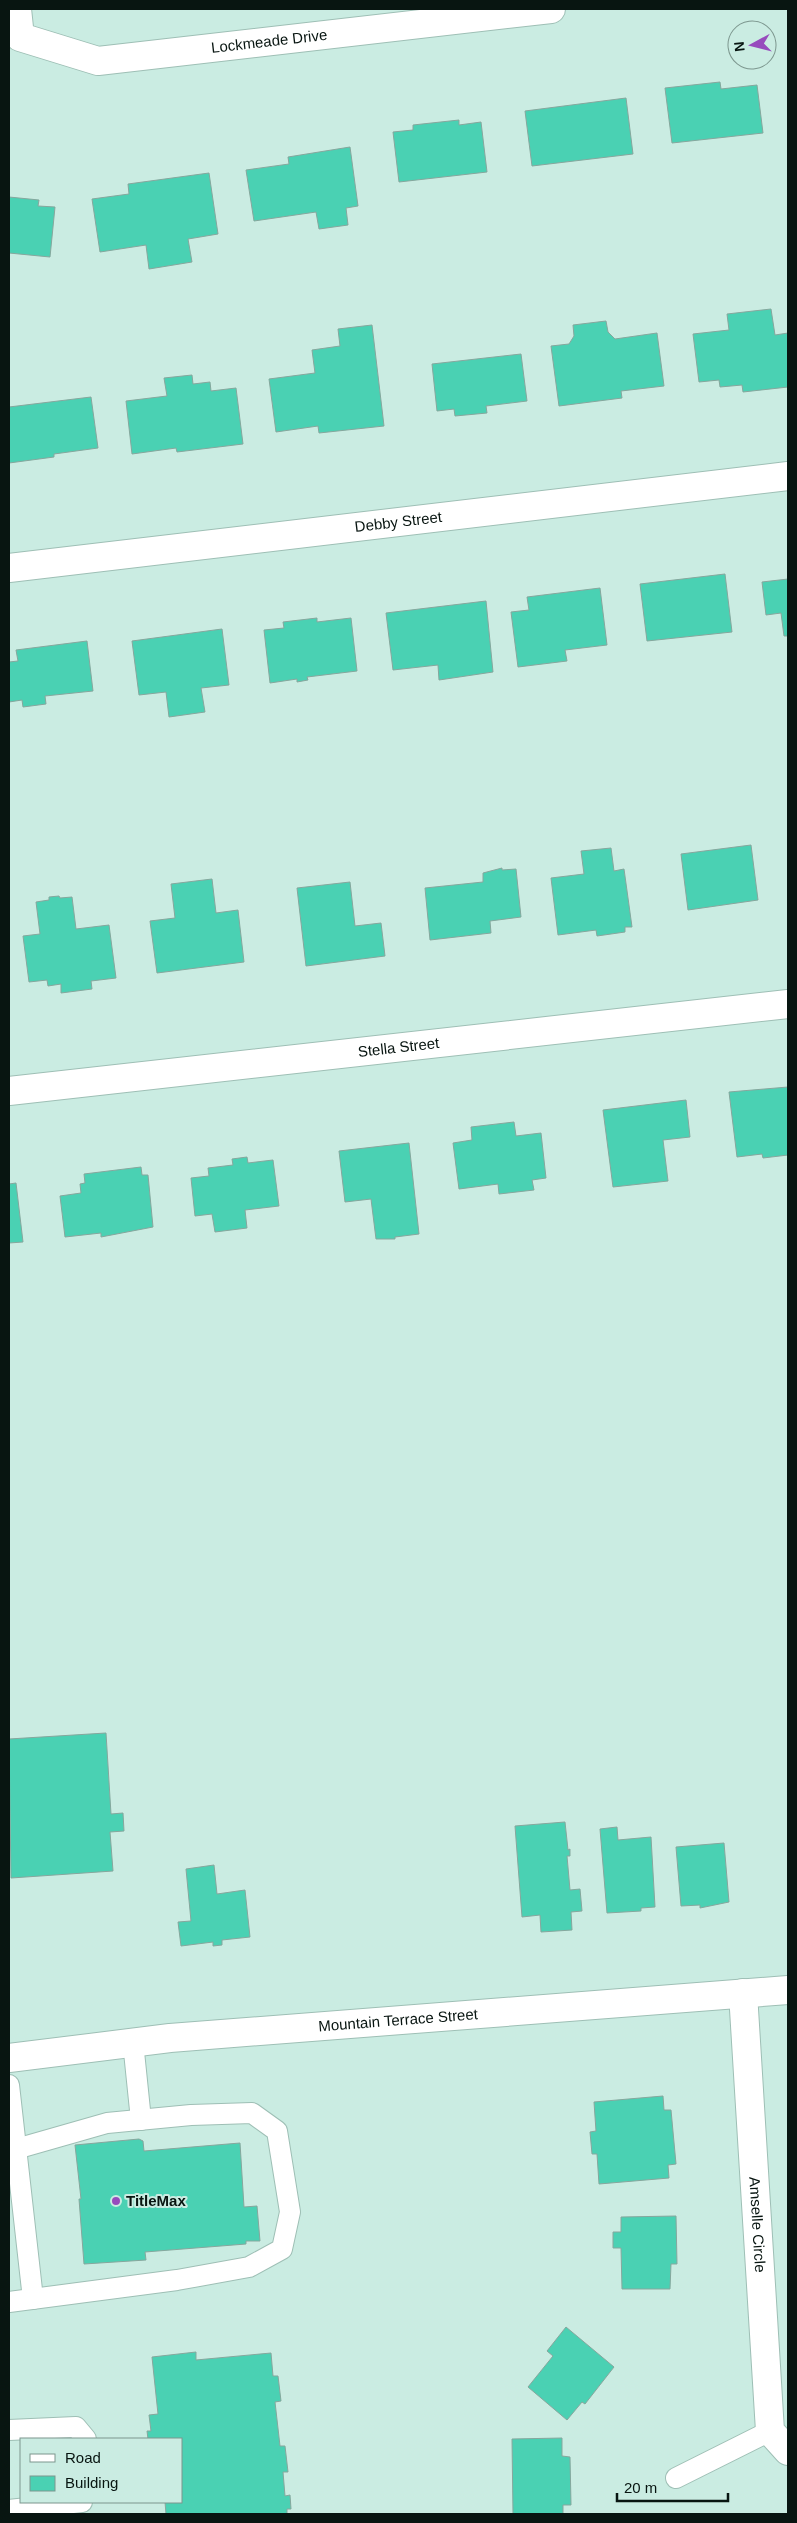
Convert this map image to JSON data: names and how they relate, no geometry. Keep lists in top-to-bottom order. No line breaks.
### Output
{"streets":{"street":["Lockmeade Drive","Debby Street","Stella Street","Mountain Terrace Street","Amselle Circle"]},"crossings":[["Mountain Terrace Street","Amselle Circle"]],"places":["TitleMax"],"legend":["Road","Building"],"scale_bar":"20 m","north":"left"}
